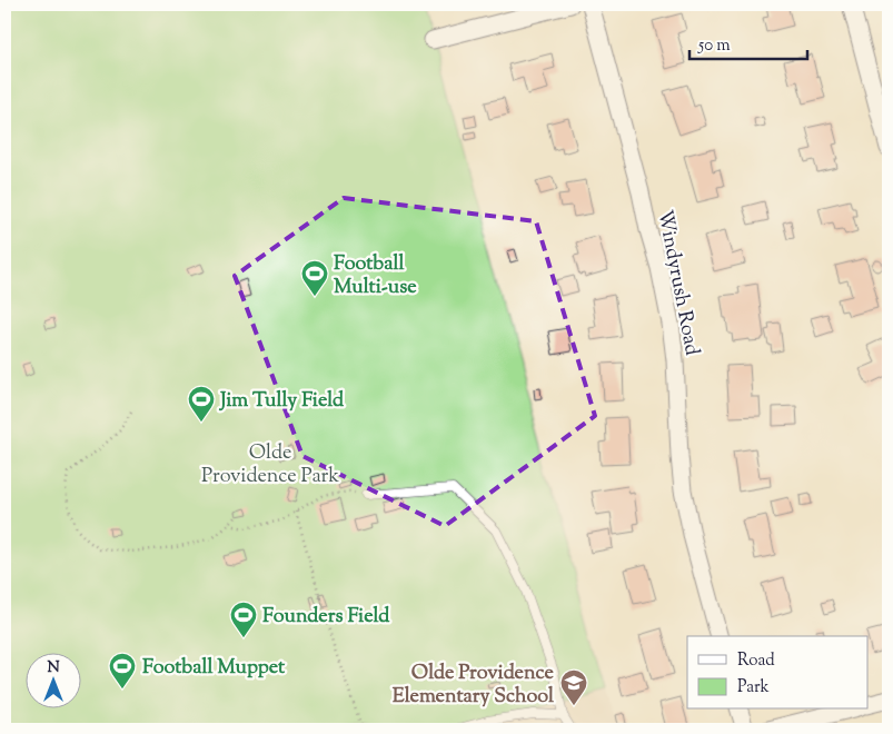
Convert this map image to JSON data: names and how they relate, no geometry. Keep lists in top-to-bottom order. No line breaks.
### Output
{"streets":{"street":["Windyrush Road"]},"parks":["Olde Providence Park"],"places":{"sports":["Football Multi-use","Jim Tully Field","Founders Field","Football Muppet"],"school or university":["Olde Providence Elementary School"]},"legend":["Road","Park"],"scale_bar":"50 m","north":"top"}
